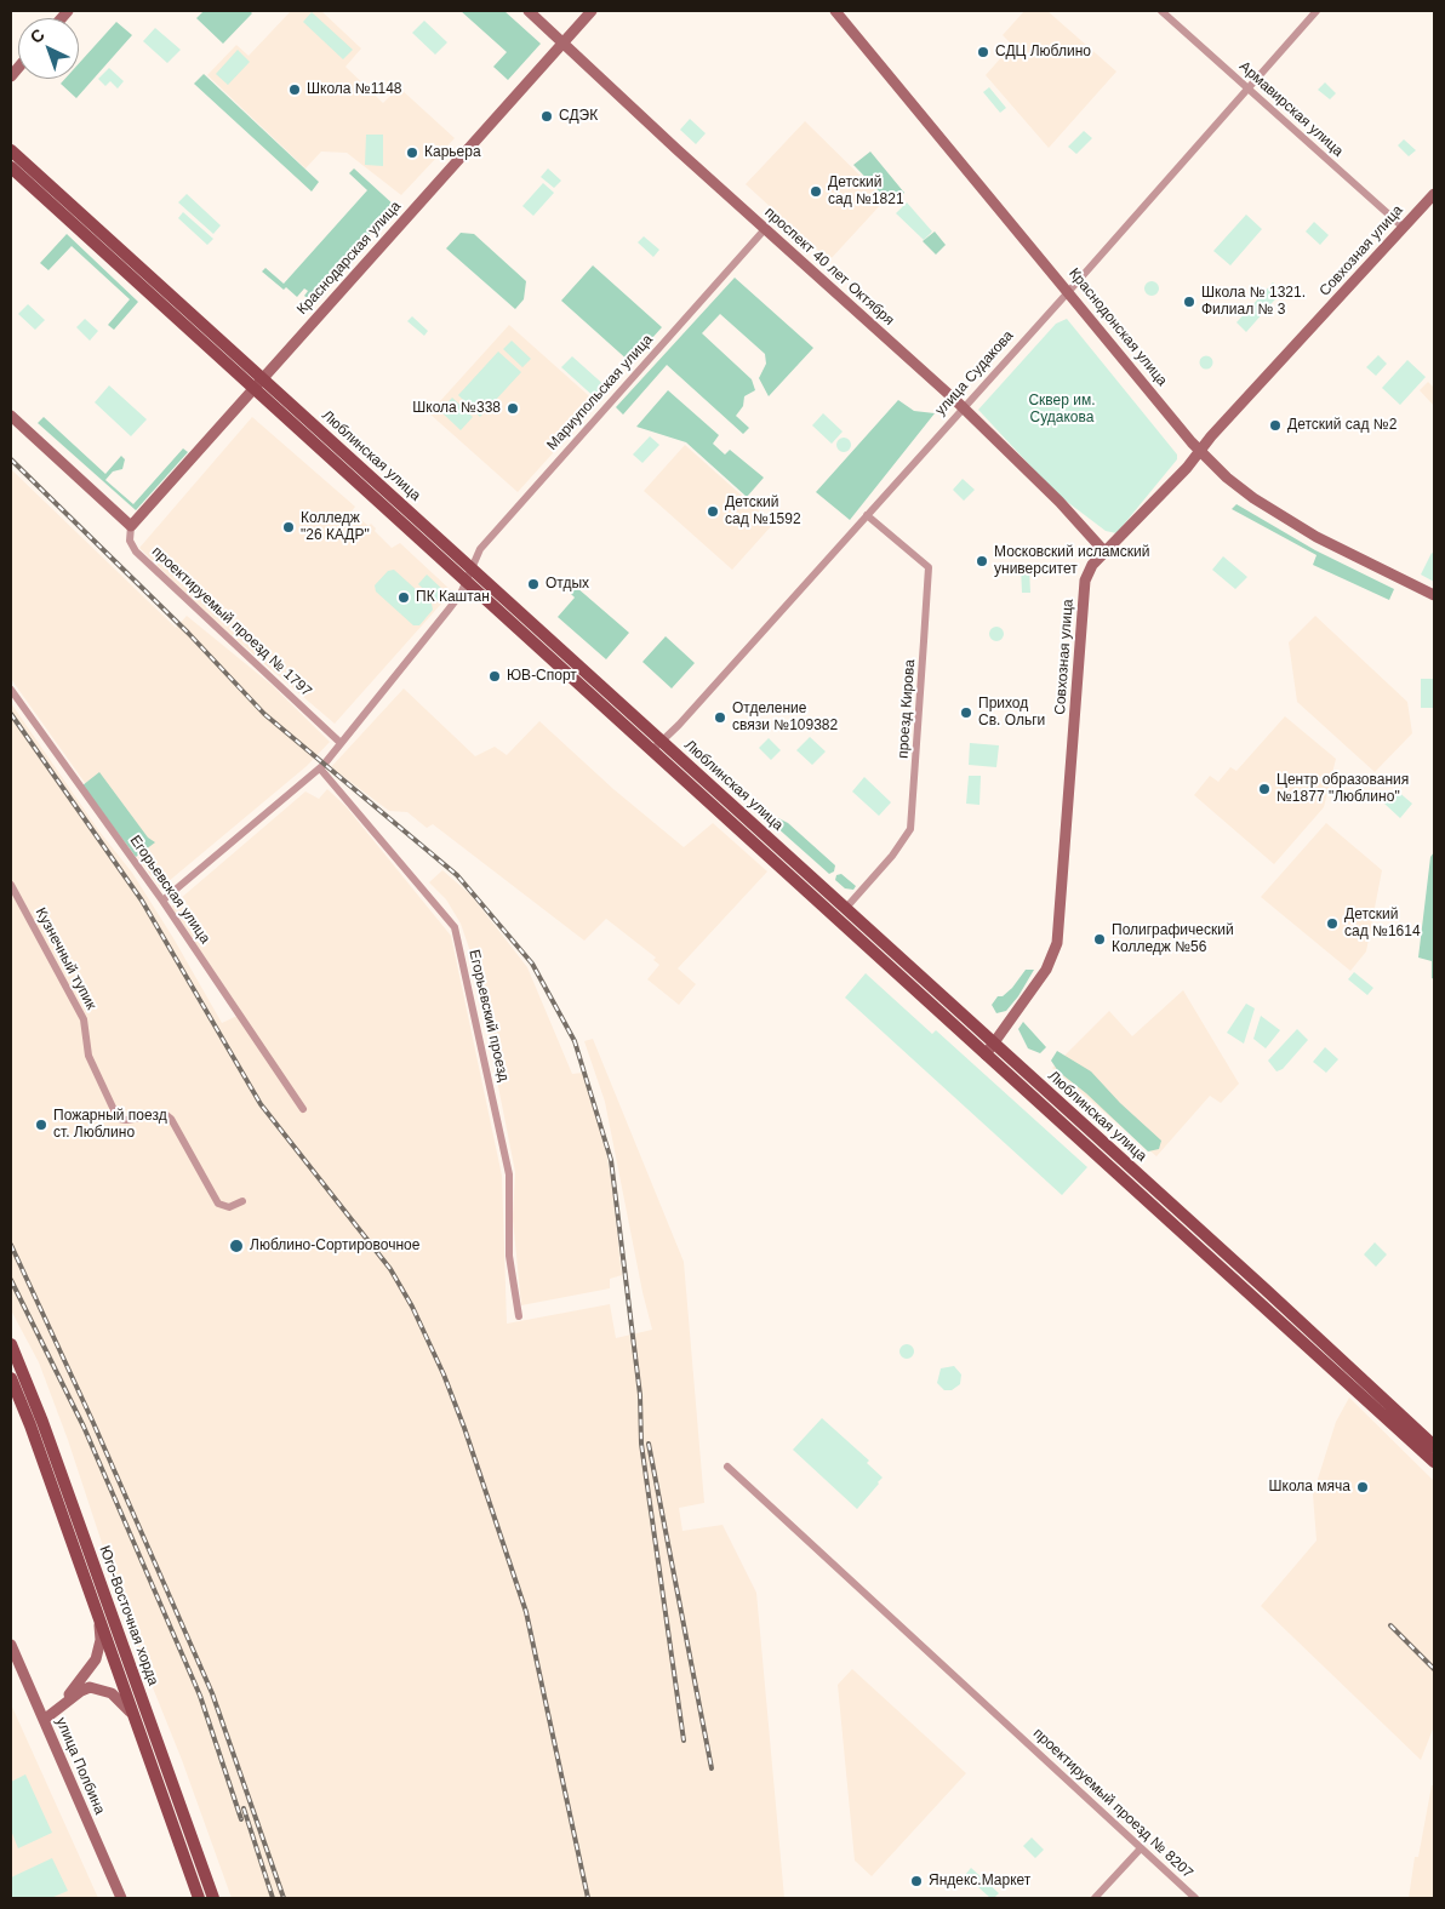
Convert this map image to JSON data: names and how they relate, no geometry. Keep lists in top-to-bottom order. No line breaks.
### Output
{"streets":{"main road":["Люблинская улица","Юго-Восточная хорда"],"street":["Армавирская улица","Совхозная улица","Краснодарская улица","проспект 40 лет Октября","Краснодонская улица","улица Судакова","Мариупольская улица","проектируемый проезд № 1797","проезд Кирова","Егорьевская улица","Кузнечный тупик","Егорьевский проезд","улица Полбина","проектируемый проезд № 8207"]},"crossings":[["Армавирская улица","Совхозная улица"],["Армавирская улица","улица Судакова"],["Совхозная улица","проспект 40 лет Октября"],["Совхозная улица","Краснодонская улица"],["Совхозная улица","Люблинская улица"],["Краснодарская улица","проспект 40 лет Октября"],["Краснодарская улица","Люблинская улица"],["Краснодарская улица","проектируемый проезд № 1797"],["проспект 40 лет Октября","улица Судакова"],["проспект 40 лет Октября","Мариупольская улица"],["Краснодонская улица","улица Судакова"],["улица Судакова","Люблинская улица"],["улица Судакова","проезд Кирова"],["Мариупольская улица","Люблинская улица"],["Люблинская улица","проезд Кирова"]],"parks":["Сквер им. Судакова"],"places":["СДЦ Люблино","Школа №1148","СДЭК","Карьера","Детский сад №1821","Школа № 1321. Филиал № 3","Школа №338","Детский сад №2","Детский сад №1592","Колледж \"26 КАДР\"","Московский исламский университет","Отдых","ПК Каштан","ЮВ-Спорт","Приход Св. Ольги","Отделение связи №109382","Центр образования №1877 \"Люблино\"","Детский сад №1614","Полиграфический Колледж №56","Пожарный поезд ст. Люблино","Люблино-Сортировочное","Школа мяча","Яндекс.Маркет"],"north":"top left"}
